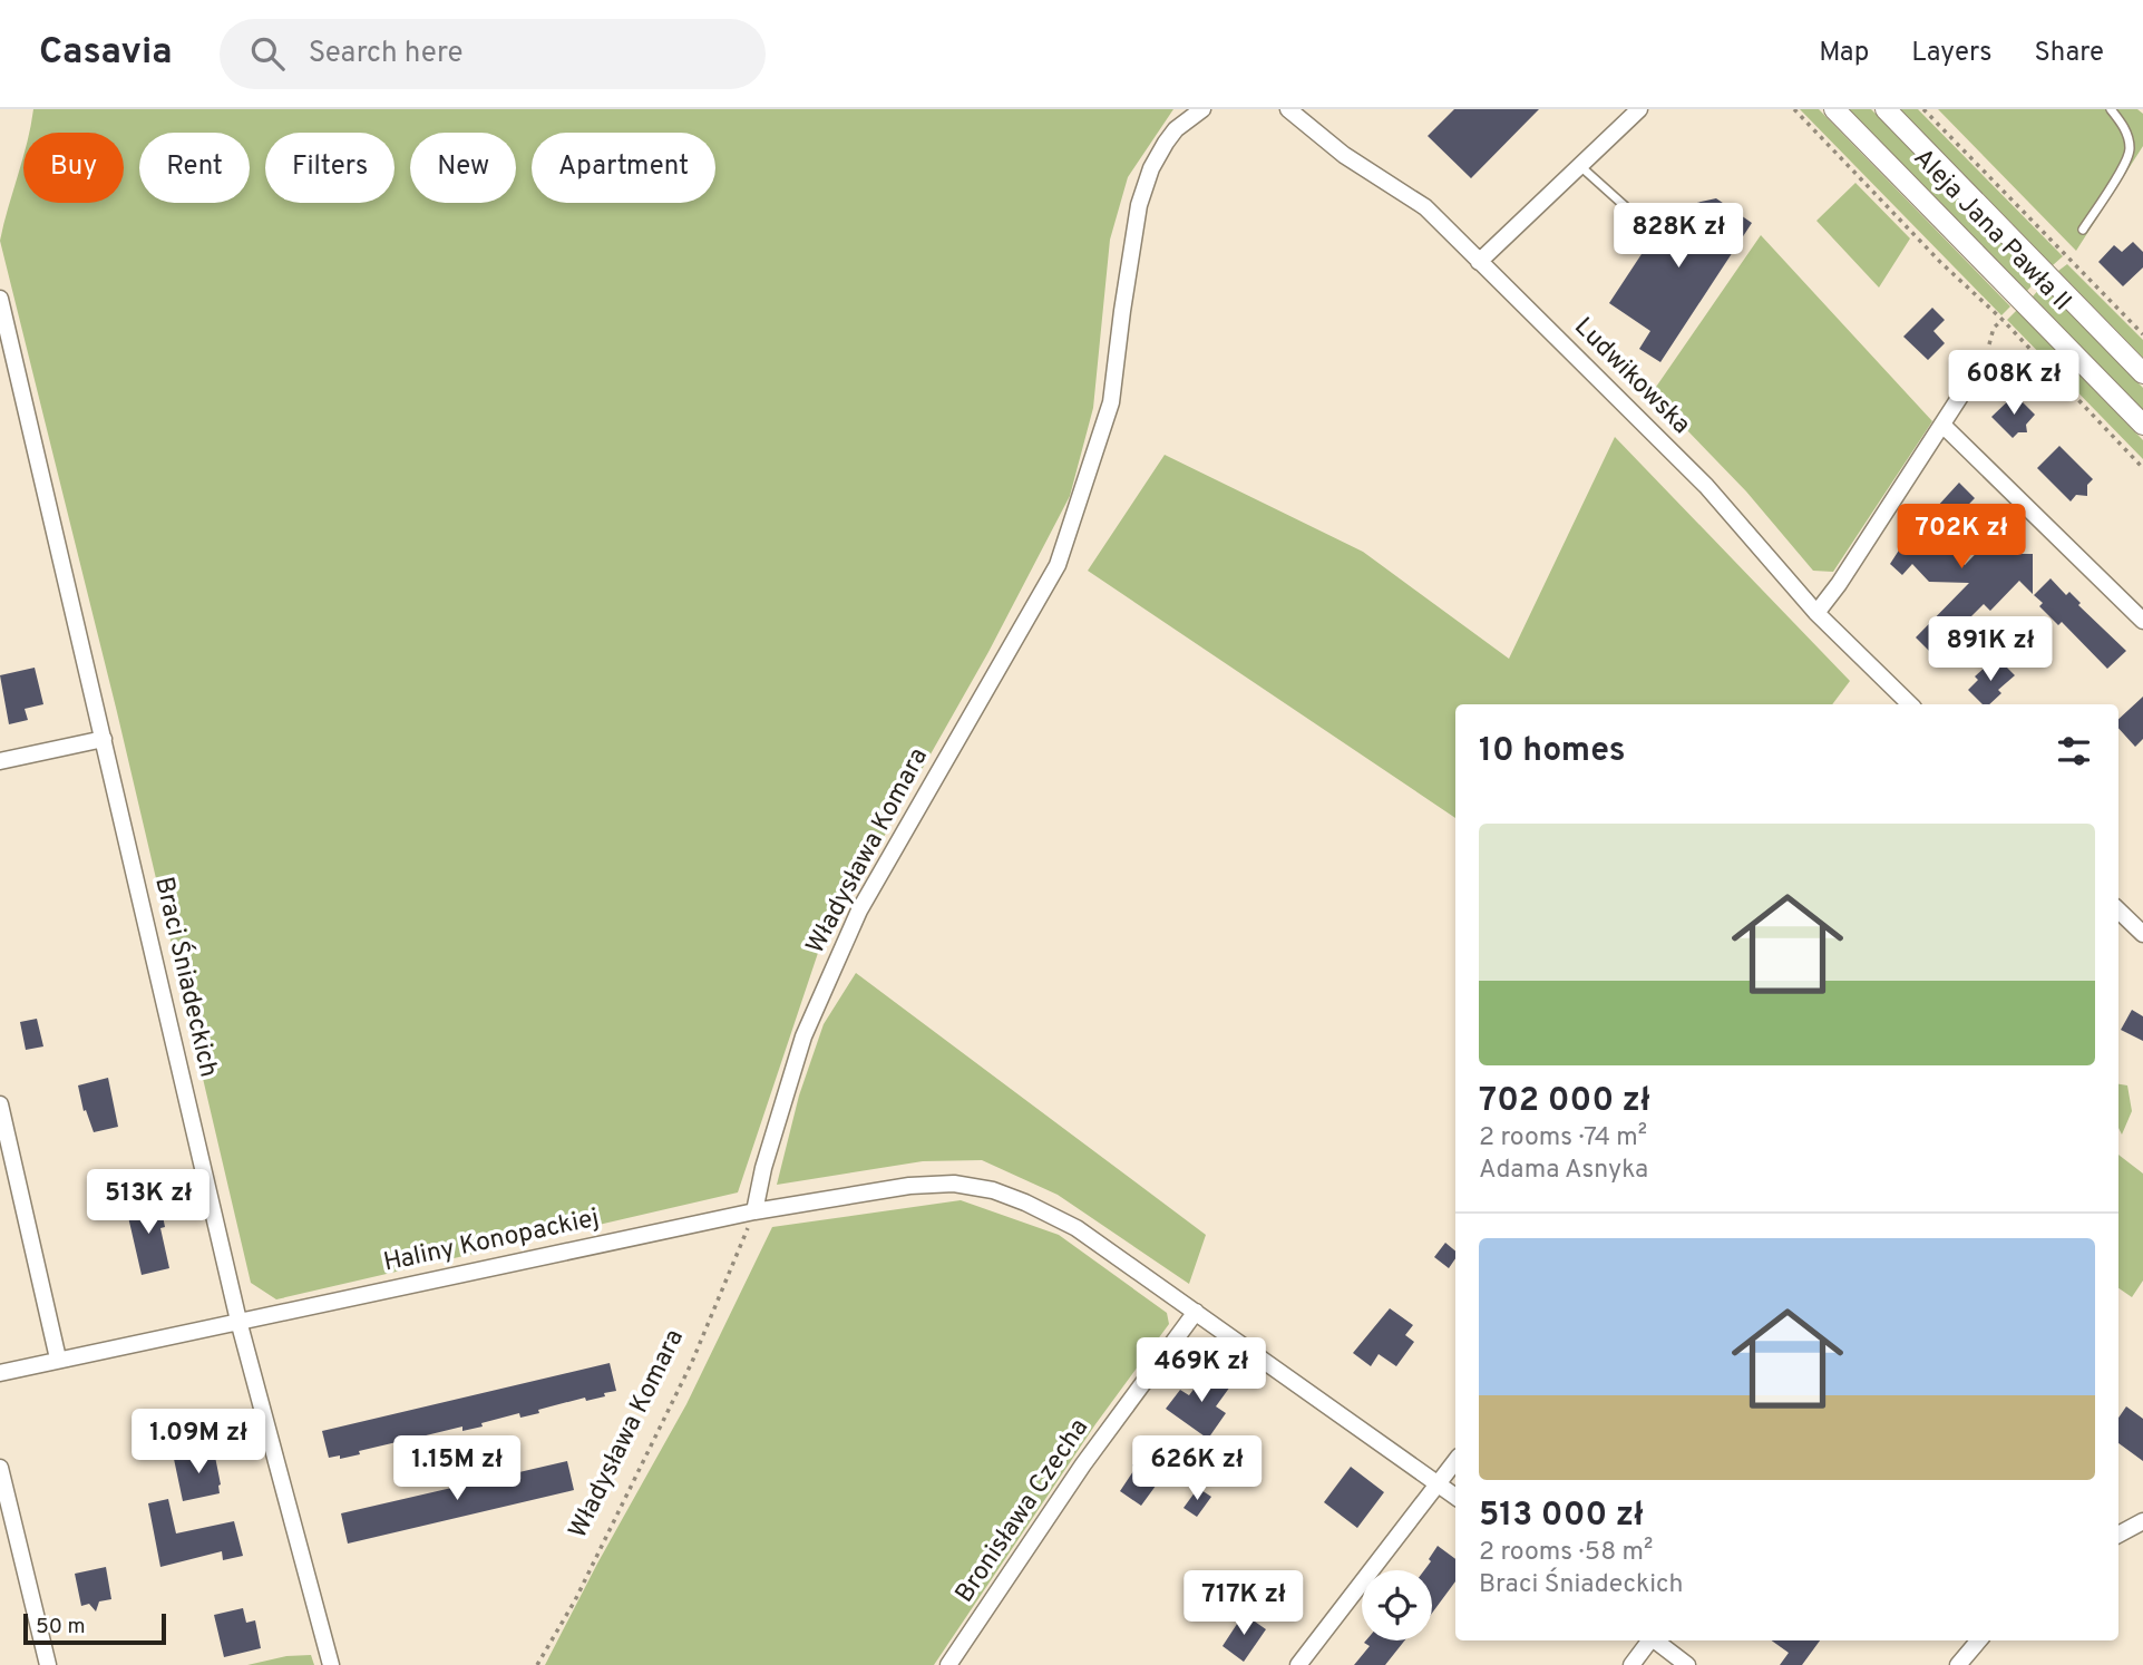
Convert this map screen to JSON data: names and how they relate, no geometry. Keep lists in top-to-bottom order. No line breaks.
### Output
{"streets":{"street":["Aleja Jana Pawła II","Ludwikowska","Władysława Komara","Braci Śniadeckich","Haliny Konopackiej","Bronisława Czecha"]},"crossings":[["Władysława Komara","Haliny Konopackiej"],["Braci Śniadeckich","Haliny Konopackiej"],["Haliny Konopackiej","Bronisława Czecha"]],"scale_bar":"50 m","page":{"header":"Casavia","search":"Search here","nav":["Map","Layers","Share"],"chip":["Buy","Rent","Filters","New","Apartment"],"price":["828K zł","608K zł","702K zł","891K zł","513K zł","469K zł","1.09M zł","1.15M zł","626K zł","717K zł"],"heading":"10 homes","list":[{"name":"702 000 zł","note":"2 rooms · 74 m² · Adama Asnyka"},{"name":"513 000 zł","note":"2 rooms · 58 m² · Braci Śniadeckich"}],"scale":"50 m"}}
